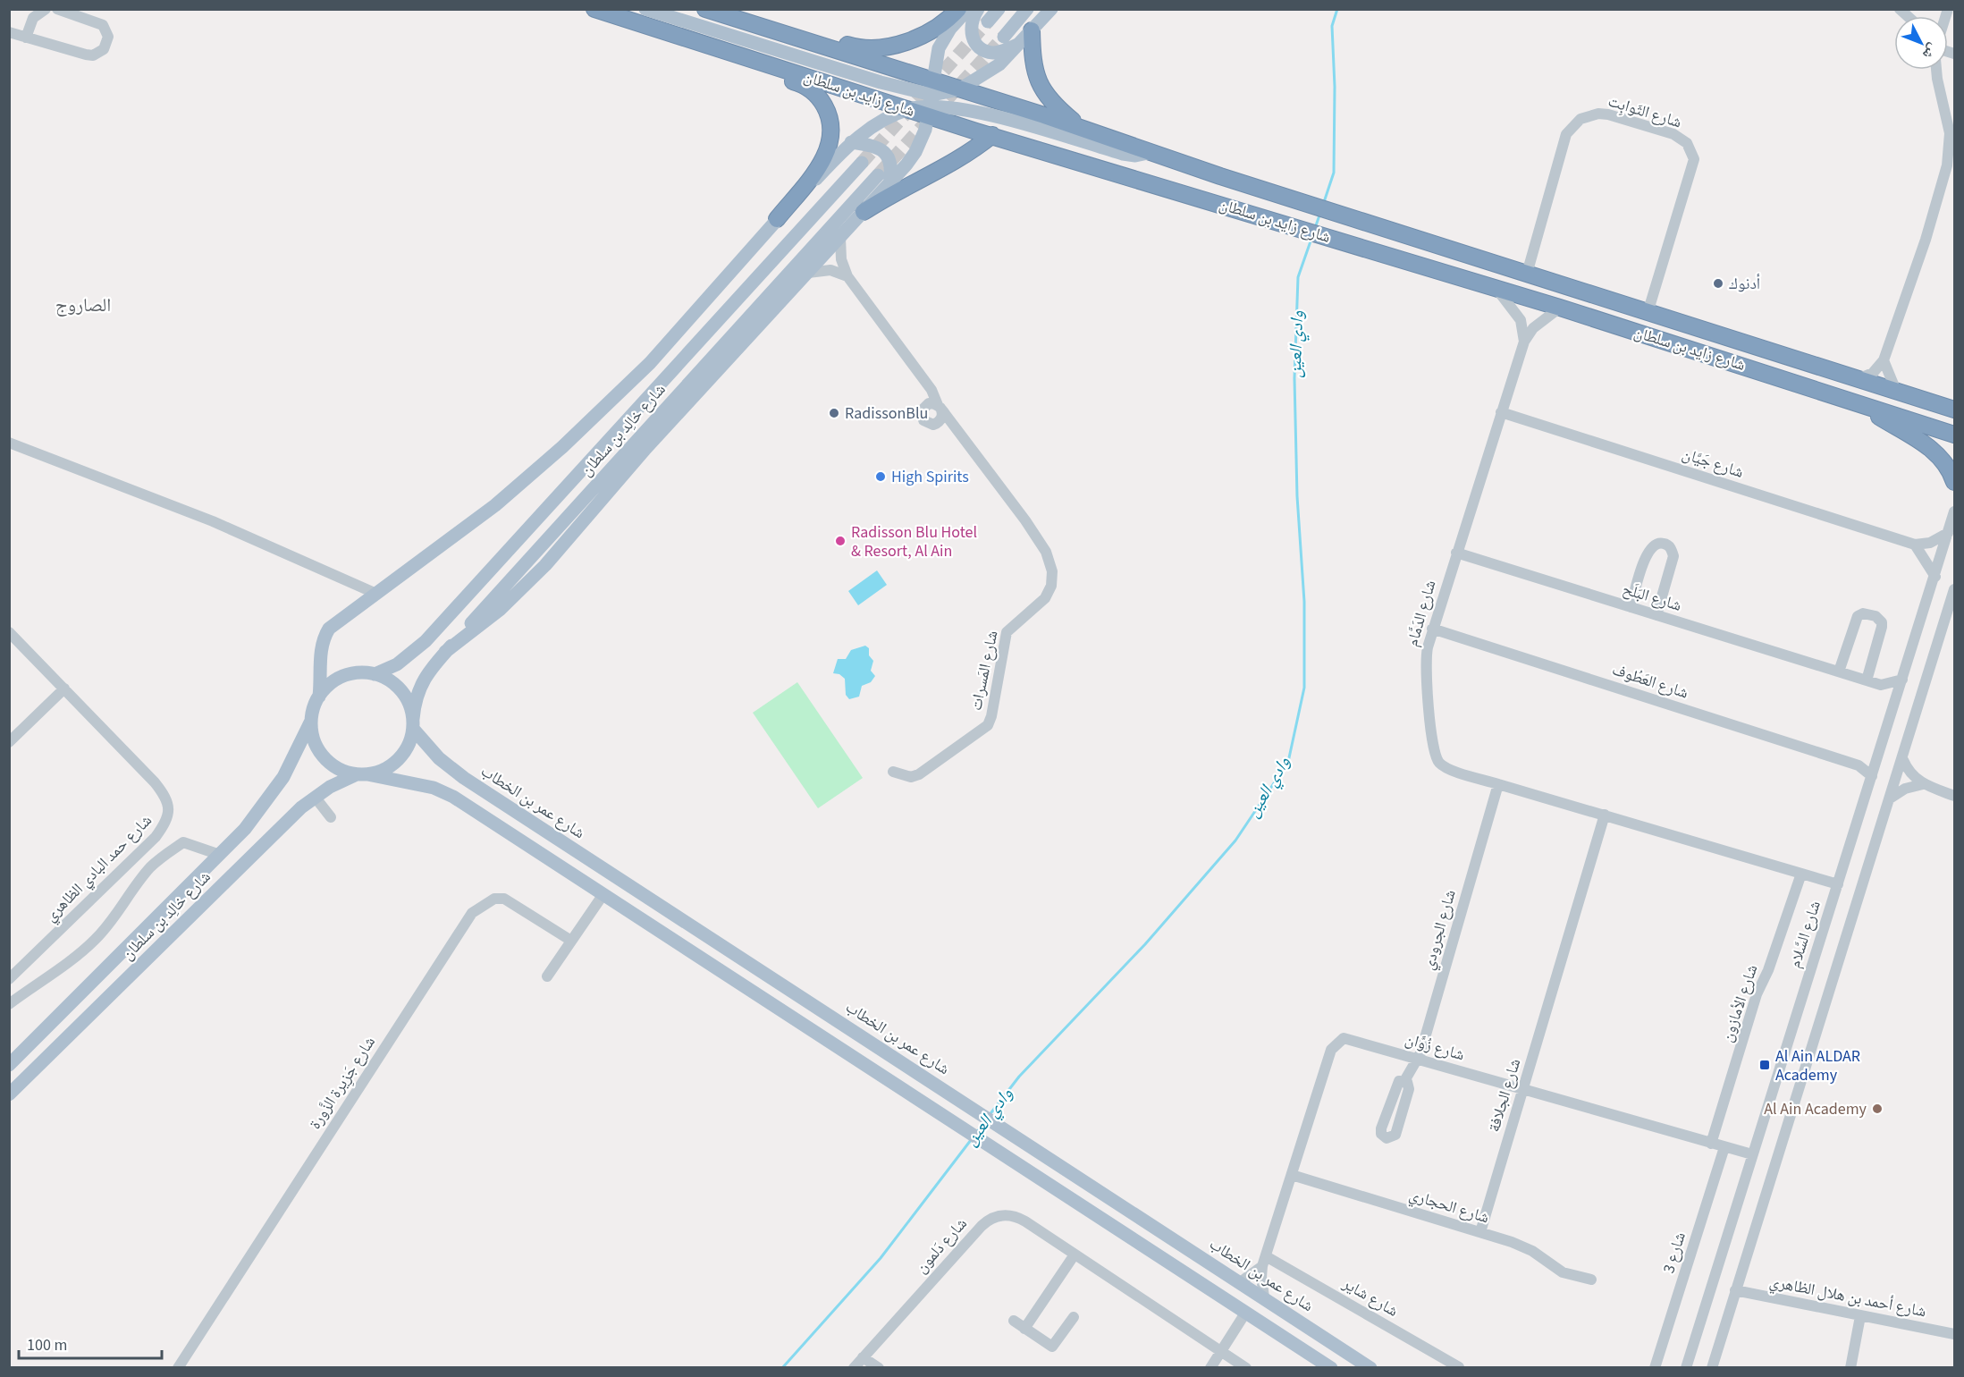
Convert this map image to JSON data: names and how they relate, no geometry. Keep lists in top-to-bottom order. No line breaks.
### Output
{"streets":{"highway":["شارع زايد بن سلطان"],"main road":["شارع خالِد بن سلطان","شارع عمر بن الخطاب"],"street":["شارع الثَوابِت","شارع جَيَّان","شارع البَلَح","شارع الدَمَّام","شارع المَسرات","شارع العَطُوف","شارع حمد البادي الظاهري","شارع الجرودي","شارع السَّلام","شارع الأمازون","شارع زُوَّان","شارع جَزِيرة الزَّورة","شارع الجلافة","شارع الحجاري","شارع دَلمون","شارع 3","شارع أحمد بن هلال الظاهري","شارع شاير"]},"crossings":[["شارع زايد بن سلطان","شارع الثَوابِت"],["شارع زايد بن سلطان","شارع الدَمَّام"],["شارع خالِد بن سلطان","شارع عمر بن الخطاب"],["شارع جَيَّان","شارع الدَمَّام"],["شارع البَلَح","شارع الدَمَّام"],["شارع الدَمَّام","شارع العَطُوف"],["شارع الدَمَّام","شارع الجرودي"],["شارع الدَمَّام","شارع السَّلام"],["شارع الدَمَّام","شارع الأمازون"],["شارع الدَمَّام","شارع الجلافة"],["شارع العَطُوف","شارع السَّلام"],["شارع عمر بن الخطاب","شارع زُوَّان"],["شارع الجرودي","شارع زُوَّان"],["شارع السَّلام","شارع زُوَّان"],["شارع الأمازون","شارع زُوَّان"],["شارع زُوَّان","شارع الجلافة"],["شارع زُوَّان","شارع الحجاري"],["شارع زُوَّان","شارع 3"],["شارع زُوَّان","شارع شاير"],["شارع الجلافة","شارع الحجاري"]],"districts":["الصاروج"],"water":["وادي العين"],"places":{"other":["أدنوك","RadissonBlu","High Spirits","Radisson Blu Hotel & Resort, Al Ain","Al Ain Academy"],"transit":["Al Ain ALDAR Academy"]},"scale_bar":"100 m","north":"bottom right"}
